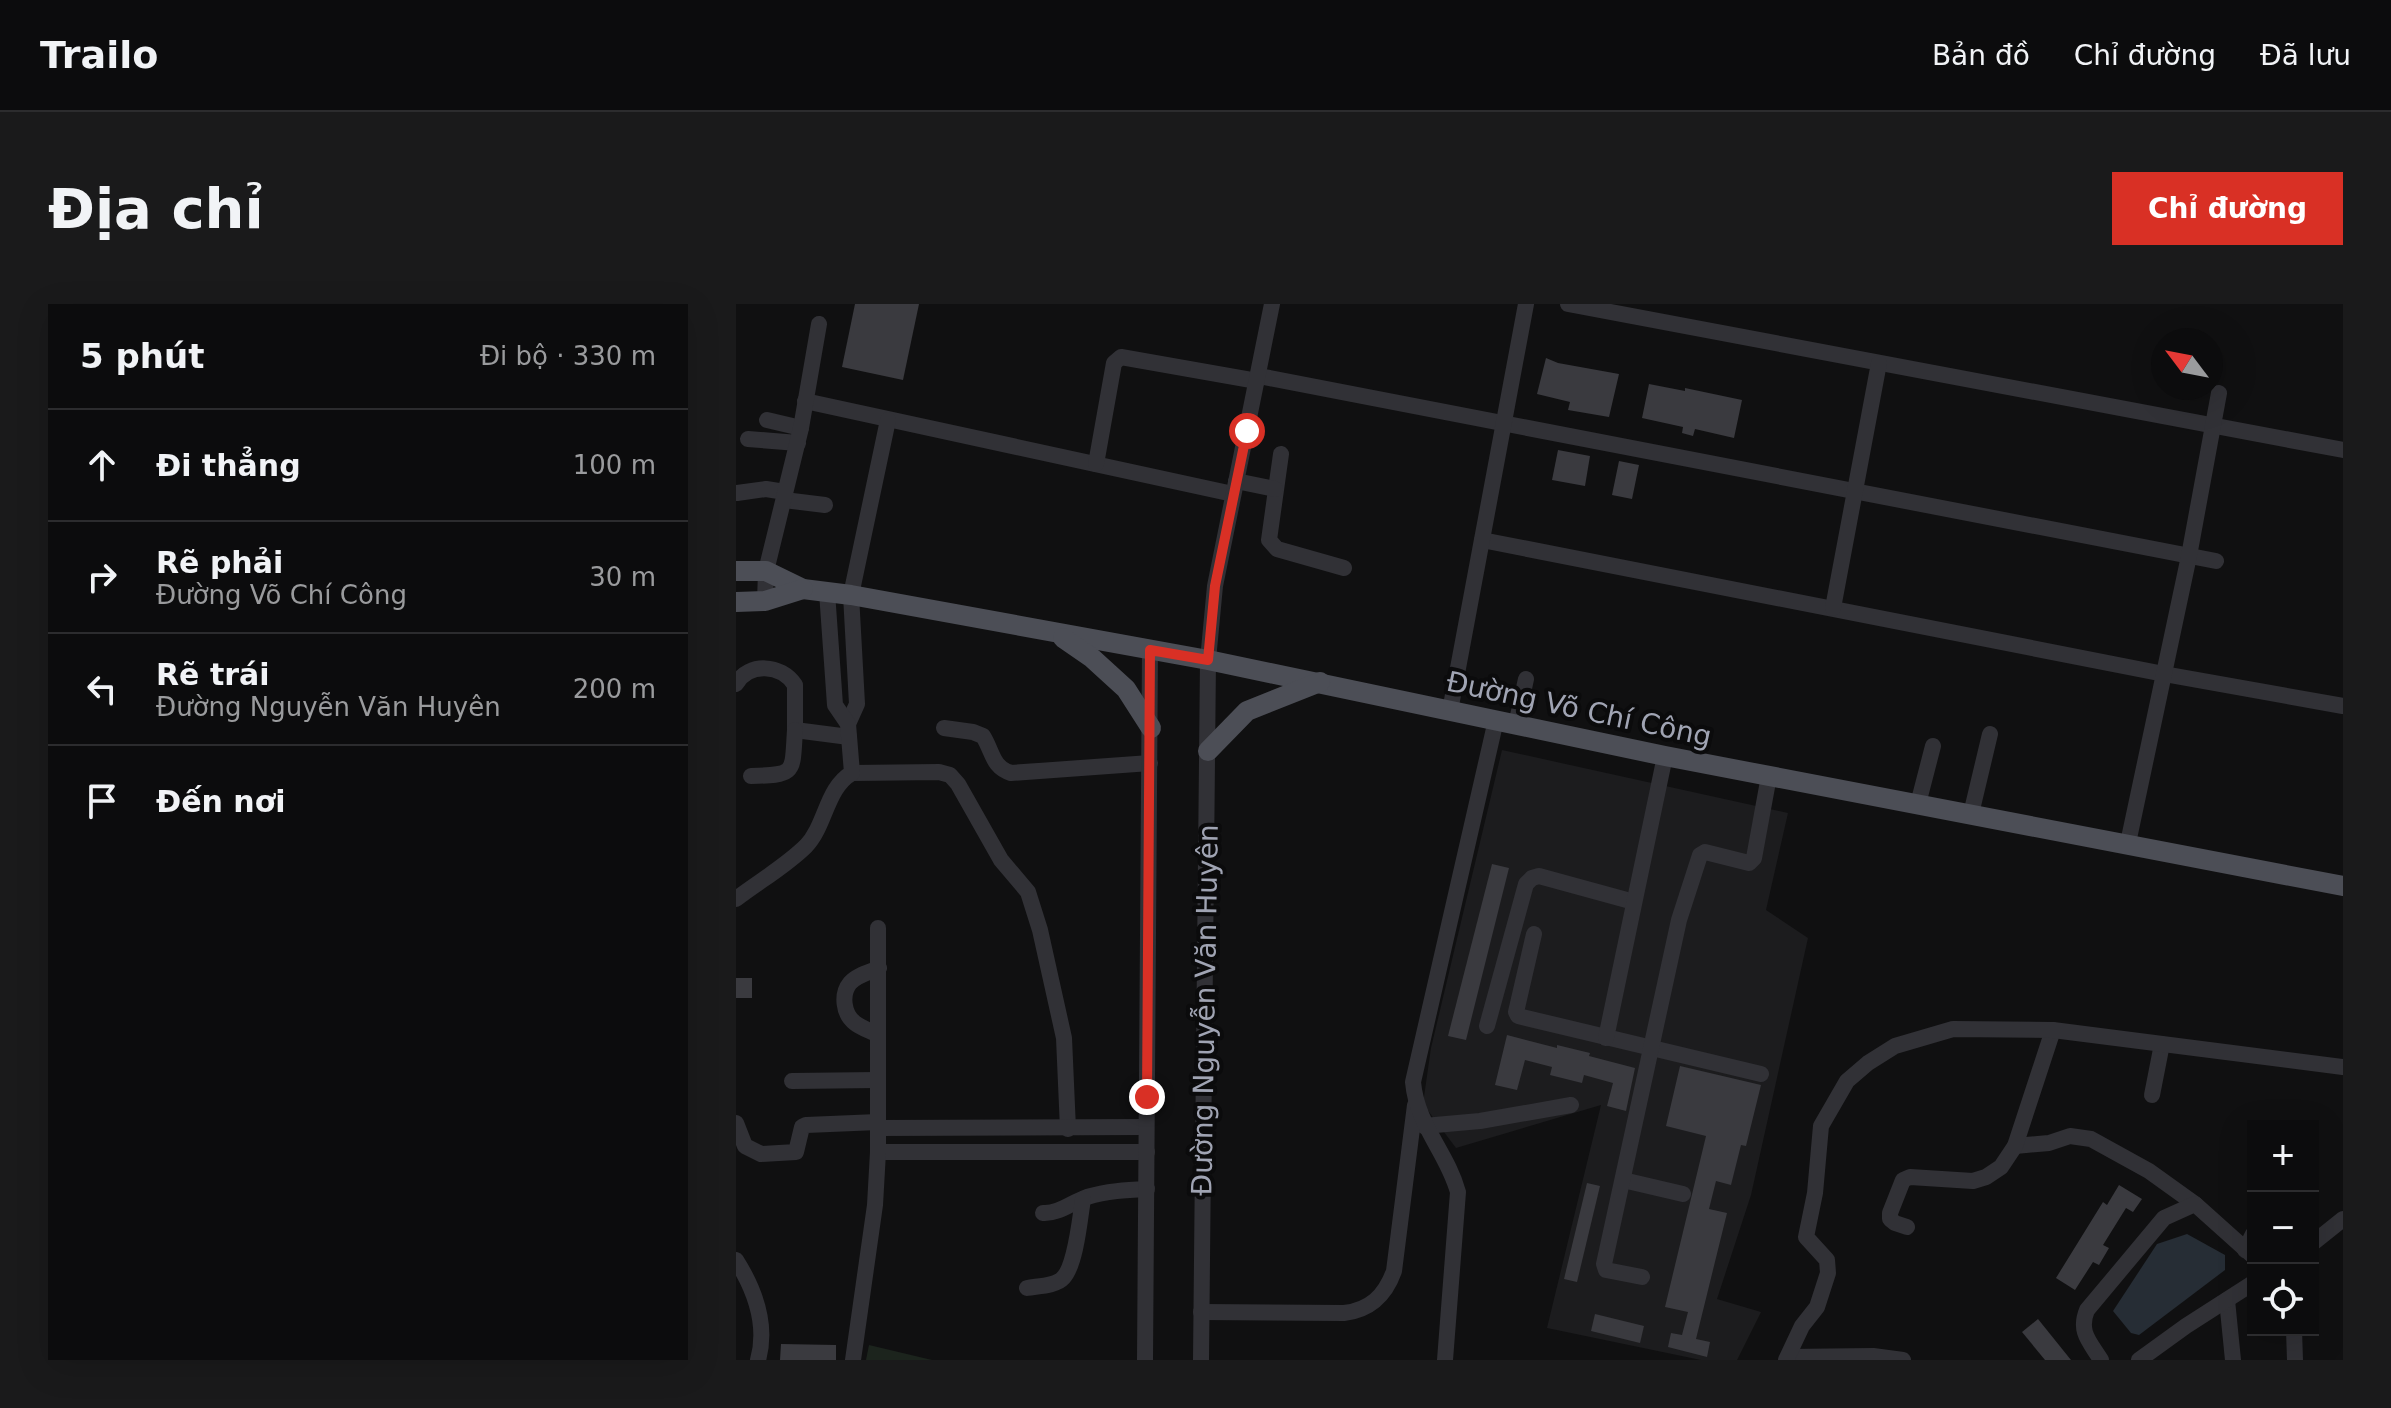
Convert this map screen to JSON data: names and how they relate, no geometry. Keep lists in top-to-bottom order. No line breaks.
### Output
{"streets":{"main road":["Đường Võ Chí Công"],"street":["Đường Nguyễn Văn Huyên"]},"crossings":[["Đường Võ Chí Công","Đường Nguyễn Văn Huyên"]],"north":"top left","page":{"header":"Trailo","nav":["Bản đồ","Chỉ đường","Đã lưu"],"buttons":"Chỉ đường","title":"Địa chỉ","heading":["5 phút","Đi bộ · 330 m"],"list":[["Đi thẳng","100 m"],["Rẽ phải","Đường Võ Chí Công","30 m"],["Rẽ trái","Đường Nguyễn Văn Huyên","200 m"],"Đến nơi"],"map_buttons":["+","−"]}}
